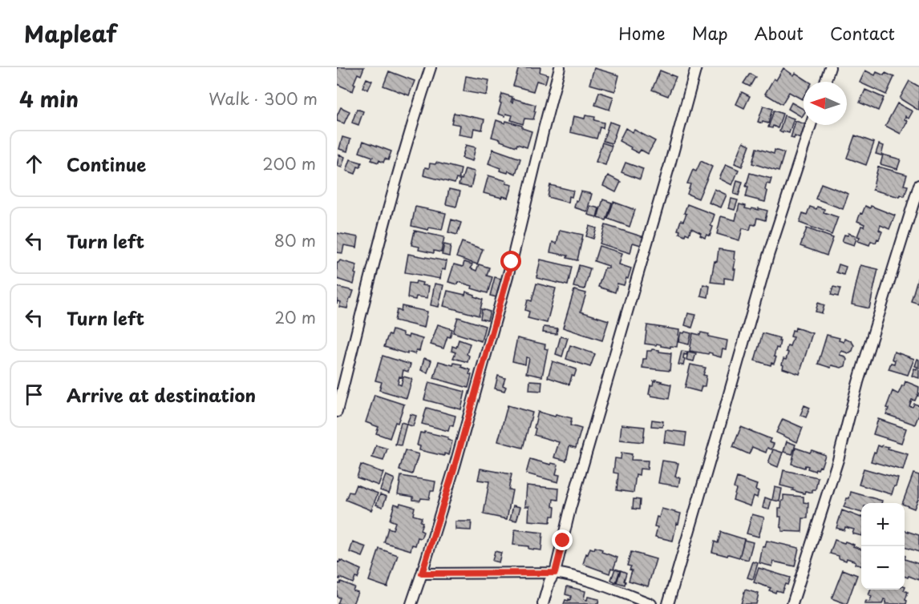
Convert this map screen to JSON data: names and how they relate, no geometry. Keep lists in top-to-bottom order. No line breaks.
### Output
{"north":"left","page":{"header":"Mapleaf","nav":["Home","Map","About","Contact"],"heading":["4 min","Walk · 300 m"],"list":[["Continue","200 m"],["Turn left","80 m"],["Turn left","20 m"],"Arrive at destination"],"map_buttons":["+","−"]}}
